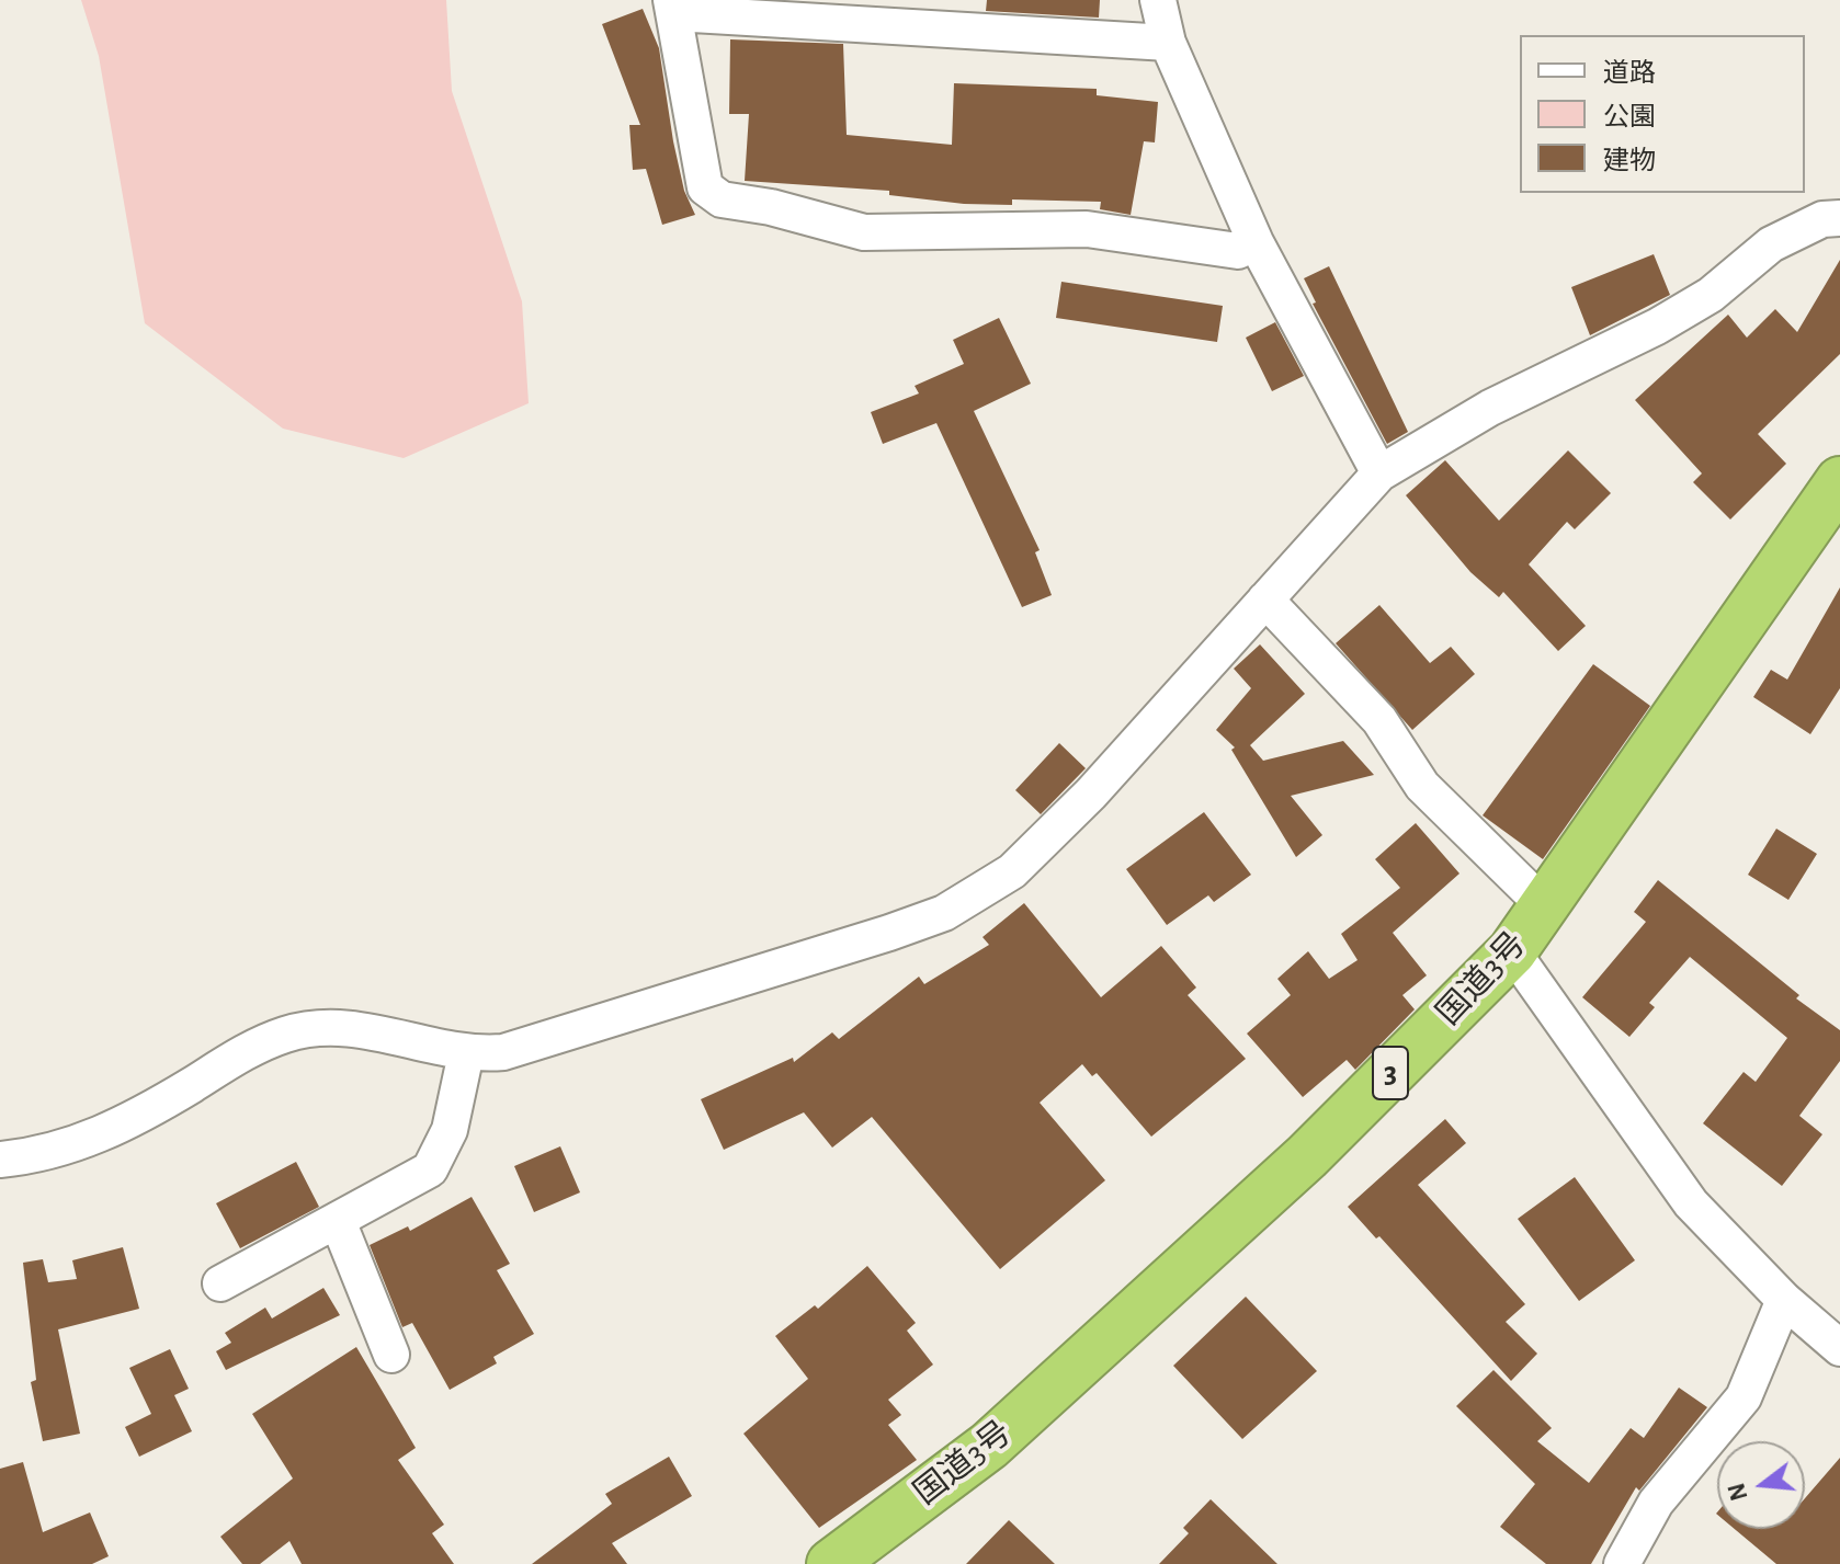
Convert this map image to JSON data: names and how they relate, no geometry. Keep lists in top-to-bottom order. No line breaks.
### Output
{"streets":{"highway":["国道3号","3"]},"legend":["道路","公園","建物"],"north":"left"}
